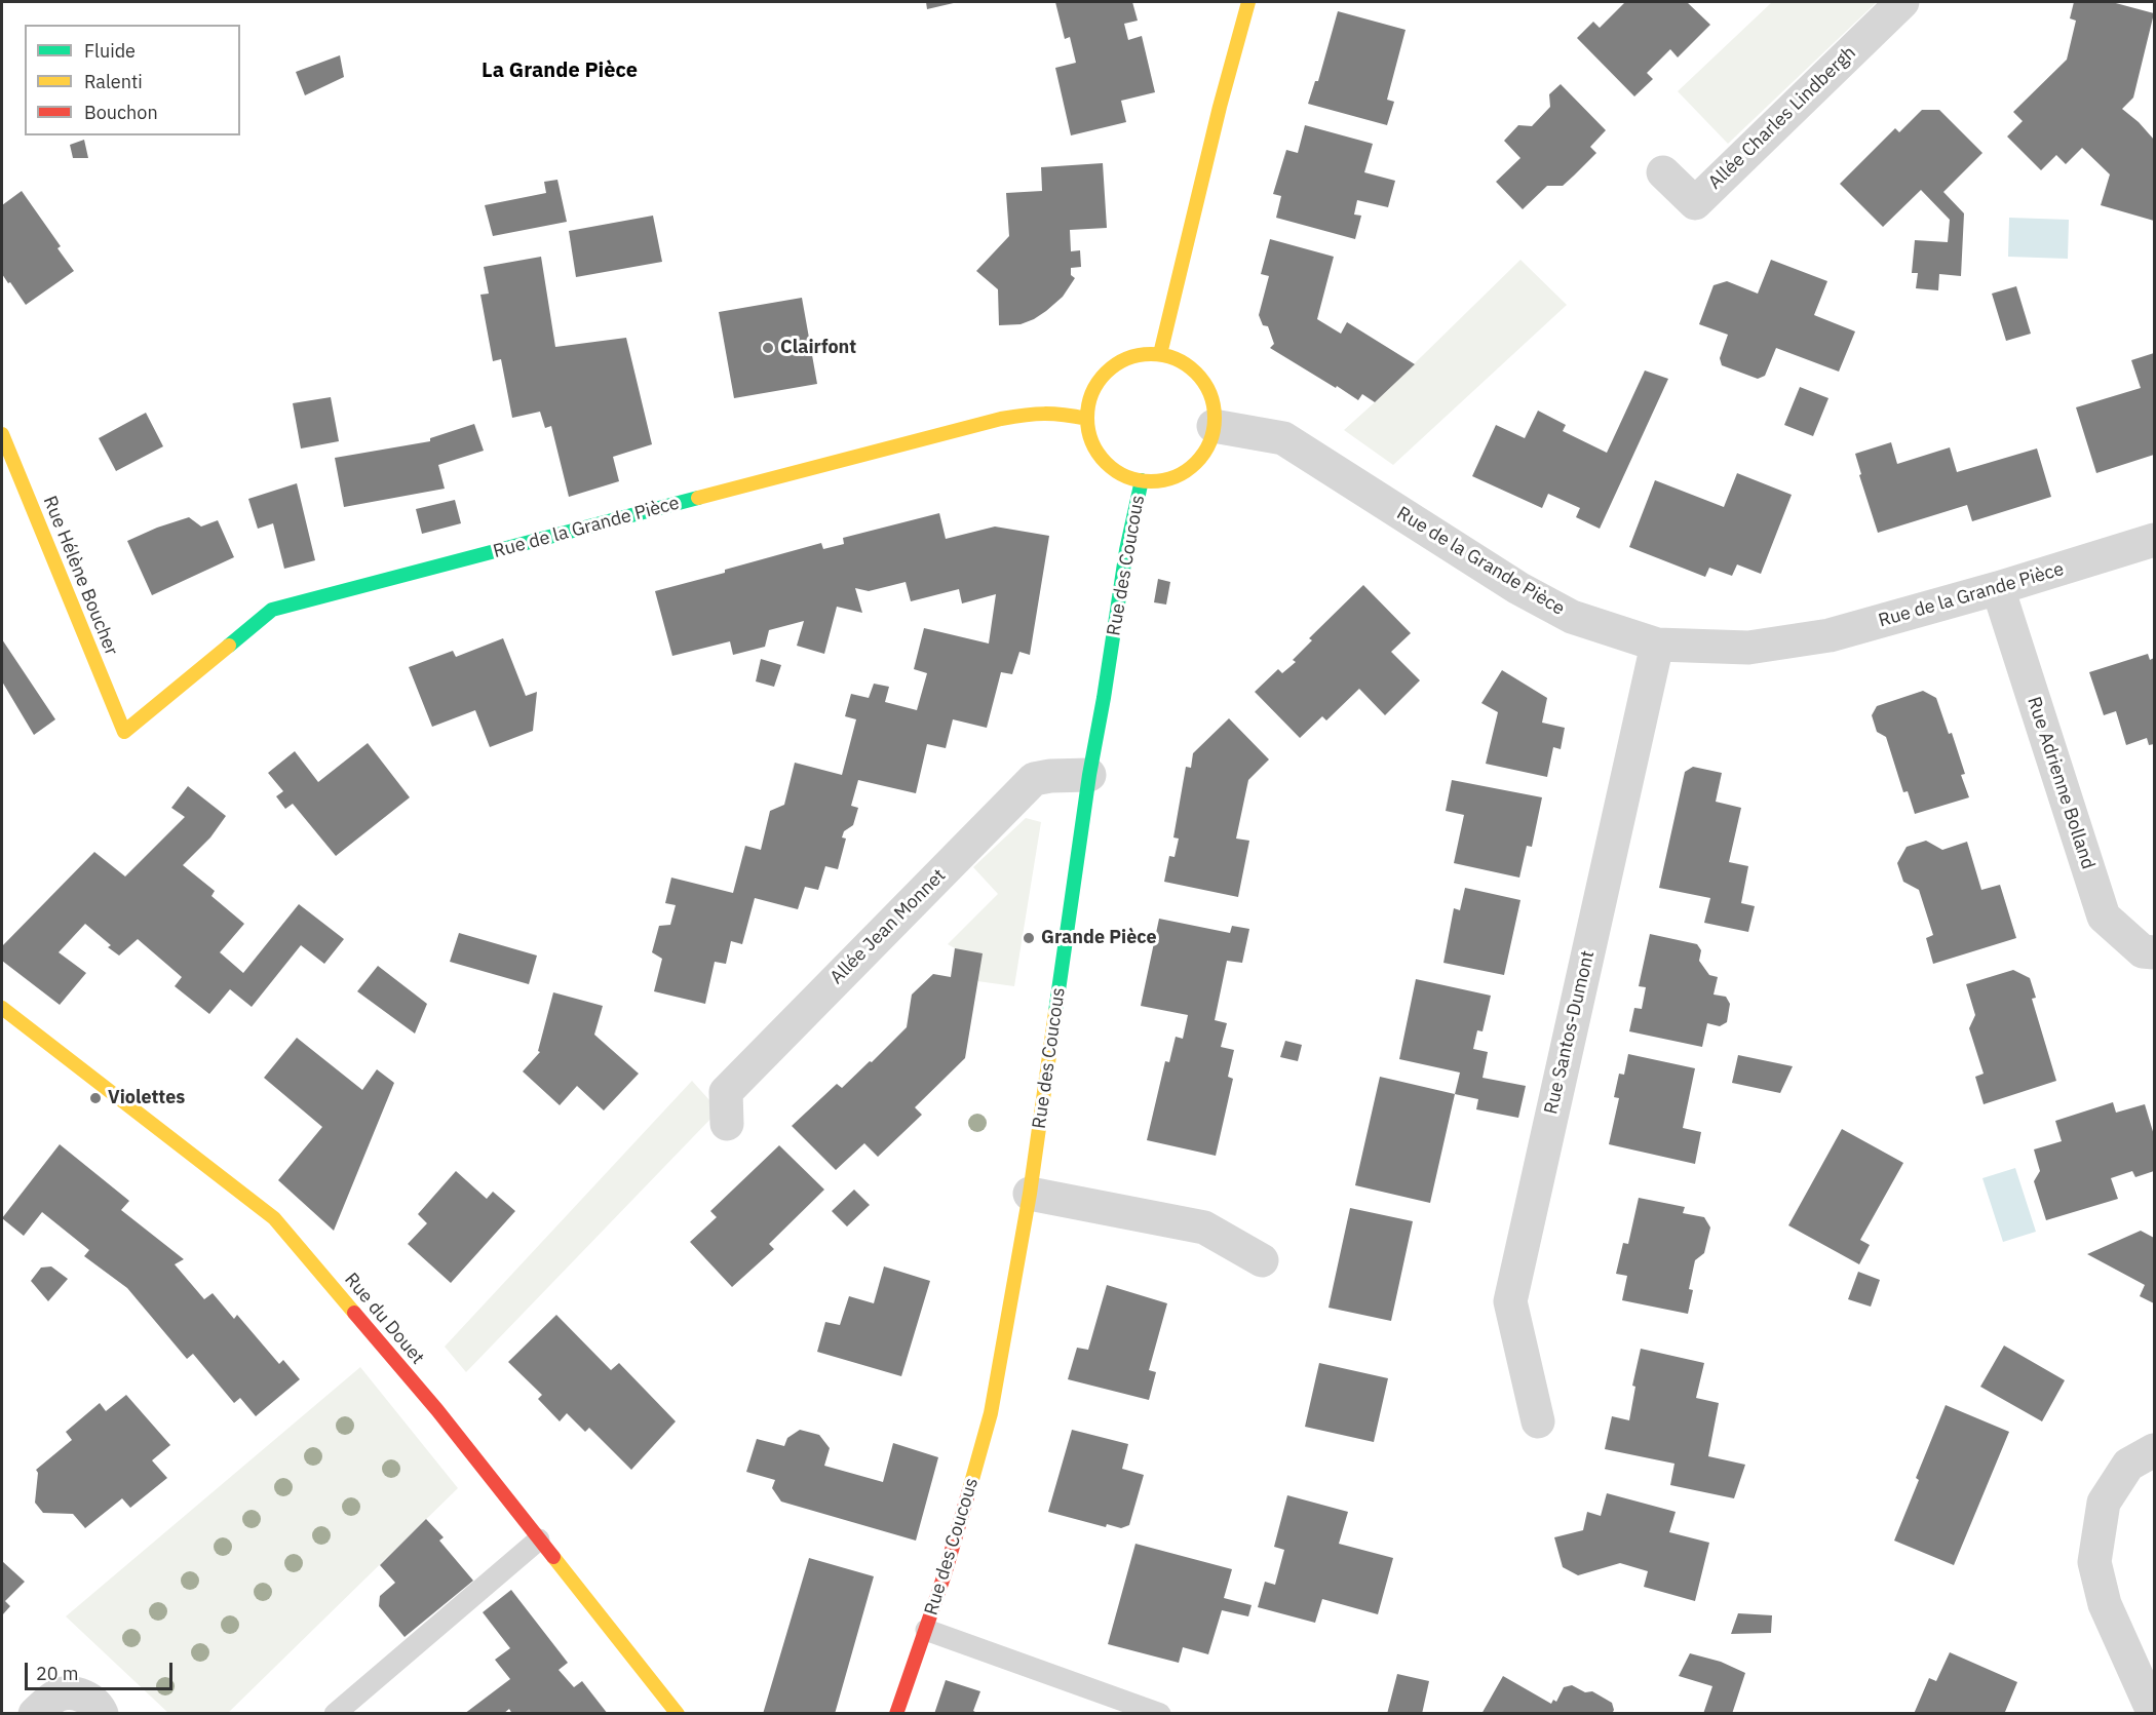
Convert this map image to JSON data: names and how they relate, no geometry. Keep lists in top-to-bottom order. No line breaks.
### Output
{"streets":{"street":["Allée Charles Lindbergh","Rue de la Grande Pièce","Rue des Coucous","Rue Hélène Boucher","Rue Adrienne Bolland","Allée Jean Monnet","Rue Santos-Dumont","Rue du Douet"]},"crossings":[["Rue de la Grande Pièce","Rue des Coucous"],["Rue de la Grande Pièce","Rue Hélène Boucher"],["Rue de la Grande Pièce","Rue Adrienne Bolland"],["Rue de la Grande Pièce","Rue Santos-Dumont"],["Rue des Coucous","Allée Jean Monnet"]],"districts":["La Grande Pièce"],"places":["Clairfont","Grande Pièce","Violettes"],"legend":["Fluide","Ralenti","Bouchon"],"scale_bar":"20 m"}
